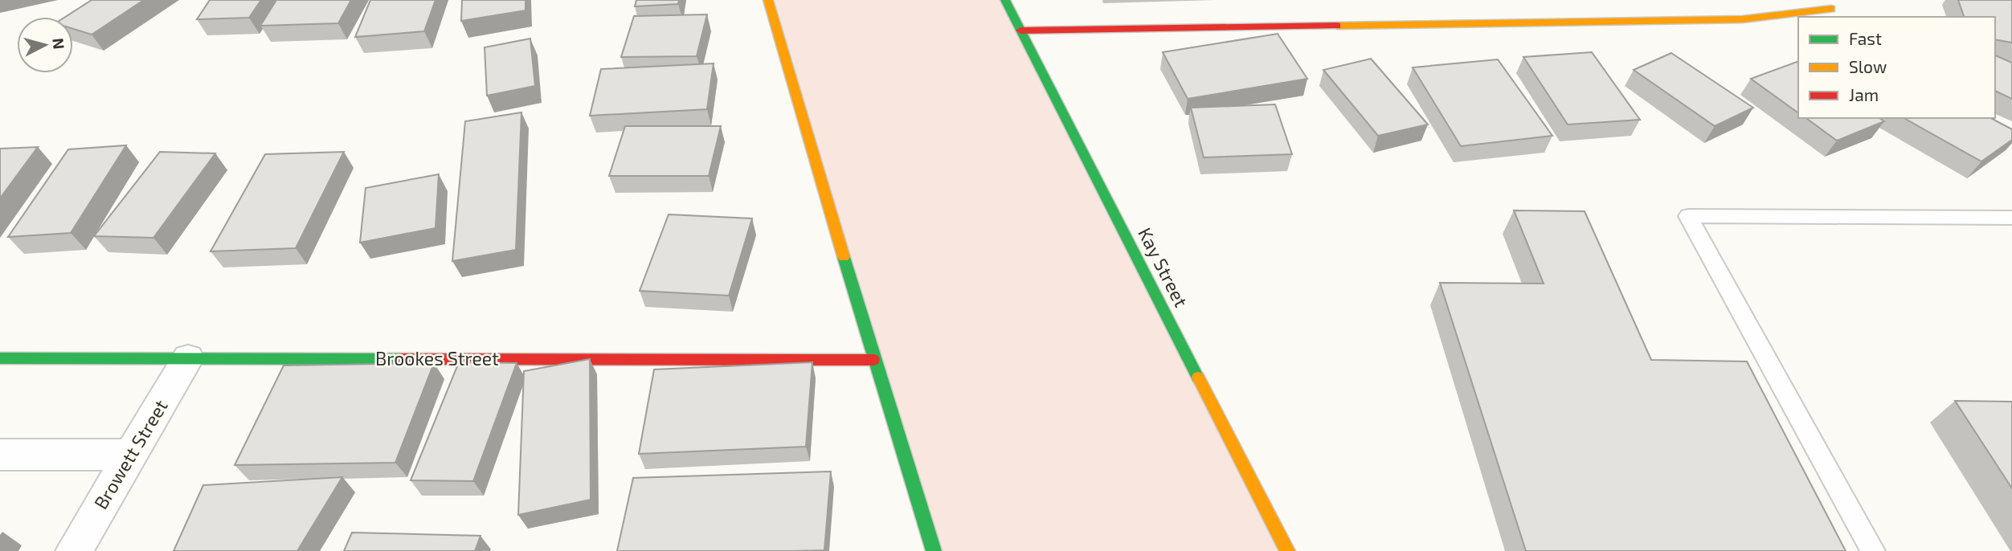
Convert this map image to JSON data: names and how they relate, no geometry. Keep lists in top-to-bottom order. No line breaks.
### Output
{"streets":{"street":["Kay Street","Brookes Street","Browett Street"]},"crossings":[["Brookes Street","Browett Street"]],"legend":["Fast","Slow","Jam"],"north":"right"}
